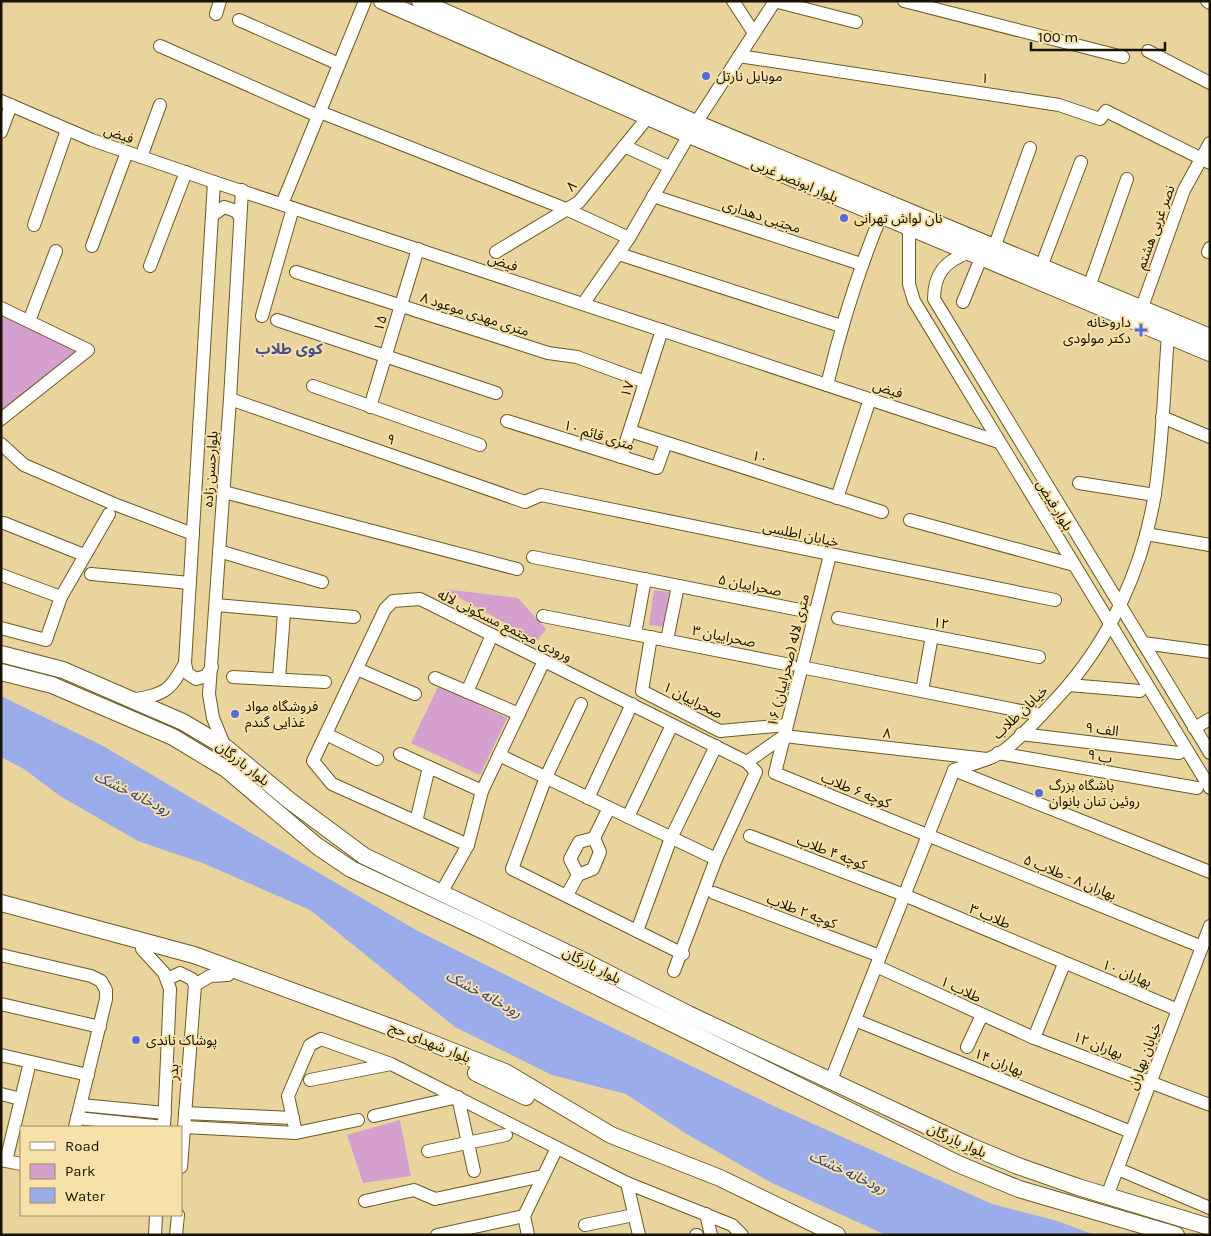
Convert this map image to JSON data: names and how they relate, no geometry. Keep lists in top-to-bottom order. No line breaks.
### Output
{"streets":{"main road":["بلوار ابونصر غربی","بلوار بازرگان","بلوار شهدای حج"],"street":["۱","فیض","۸","مجتبی دهداری","نصر غربی هشتم","۸ متری مهدی موعود","۱۵","۱۷","۱۰ متری قائم","۹","۱۰","بلوارحسن زاده","بلوار فیض","خيابان اطلسى","۵ صحراییان","۱۲","ورودی مجتمع مسکونی لاله","صحراییان ۳","۱۶ متری لاله (صحراییان)","صحراییان ۱","خیابان طلاب","۹ الف","۹ ب","کوچه ۶ طلاب","کوچه ۴ طلاب","بهاران ۸ - طلاب ۵","کوچه ۲ طلاب","طلاب ۳","بهاران ۱۰","طلاب ۱","بهاران ۱۲","خیابان بهاران","بهاران ۱۴","بدر"]},"crossings":[["۱","نصر غربی هشتم"],["فیض","۱۵"],["فیض","۱۷"],["فیض","بلوارحسن زاده"],["فیض","بلوار فیض"],["بلوار ابونصر غربی","۸"],["بلوار ابونصر غربی","نصر غربی هشتم"],["بلوار ابونصر غربی","بلوار فیض"],["بلوار ابونصر غربی","خیابان طلاب"],["۸","۱۶ متری لاله (صحراییان)"],["۸","صحراییان ۱"],["۸","خیابان طلاب"],["۸","۹ ب"],["۸ متری مهدی موعود","۱۵"],["۸ متری مهدی موعود","۱۷"],["۱۷","۱۰ متری قائم"],["۱۷","۱۰"],["۱۰ متری قائم","۱۰"],["۹","بلوارحسن زاده"],["۹","خيابان اطلسى"],["بلوارحسن زاده","بلوار بازرگان"],["بلوار فیض","خیابان طلاب"],["خيابان اطلسى","۱۶ متری لاله (صحراییان)"],["۵ صحراییان","۱۶ متری لاله (صحراییان)"],["صحراییان ۳","۱۶ متری لاله (صحراییان)"],["صحراییان ۳","صحراییان ۱"],["۱۶ متری لاله (صحراییان)","صحراییان ۱"],["۱۶ متری لاله (صحراییان)","کوچه ۶ طلاب"],["خیابان طلاب","۹ الف"],["خیابان طلاب","۹ ب"],["بلوار بازرگان","خیابان بهاران"],["کوچه ۶ طلاب","بهاران ۸ - طلاب ۵"],["کوچه ۴ طلاب","طلاب ۳"],["بهاران ۸ - طلاب ۵","خیابان بهاران"],["کوچه ۲ طلاب","طلاب ۱"],["طلاب ۳","بهاران ۱۰"],["بهاران ۱۰","خیابان بهاران"],["طلاب ۱","بهاران ۱۲"],["بهاران ۱۲","خیابان بهاران"],["خیابان بهاران","بهاران ۱۴"]],"districts":["کوی طلاب"],"water":["رودخانه خشک"],"places":{"other":["موبایل نارتل","نان لواش تهرانی","فروشگاه مواد غذایی گندم","باشگاه بزرگ روئین تنان بانوان","پوشاک ناندی"],"health":["داروخانه دکتر مولودی"]},"legend":["Road","Park","Water"],"scale_bar":"100 m"}
